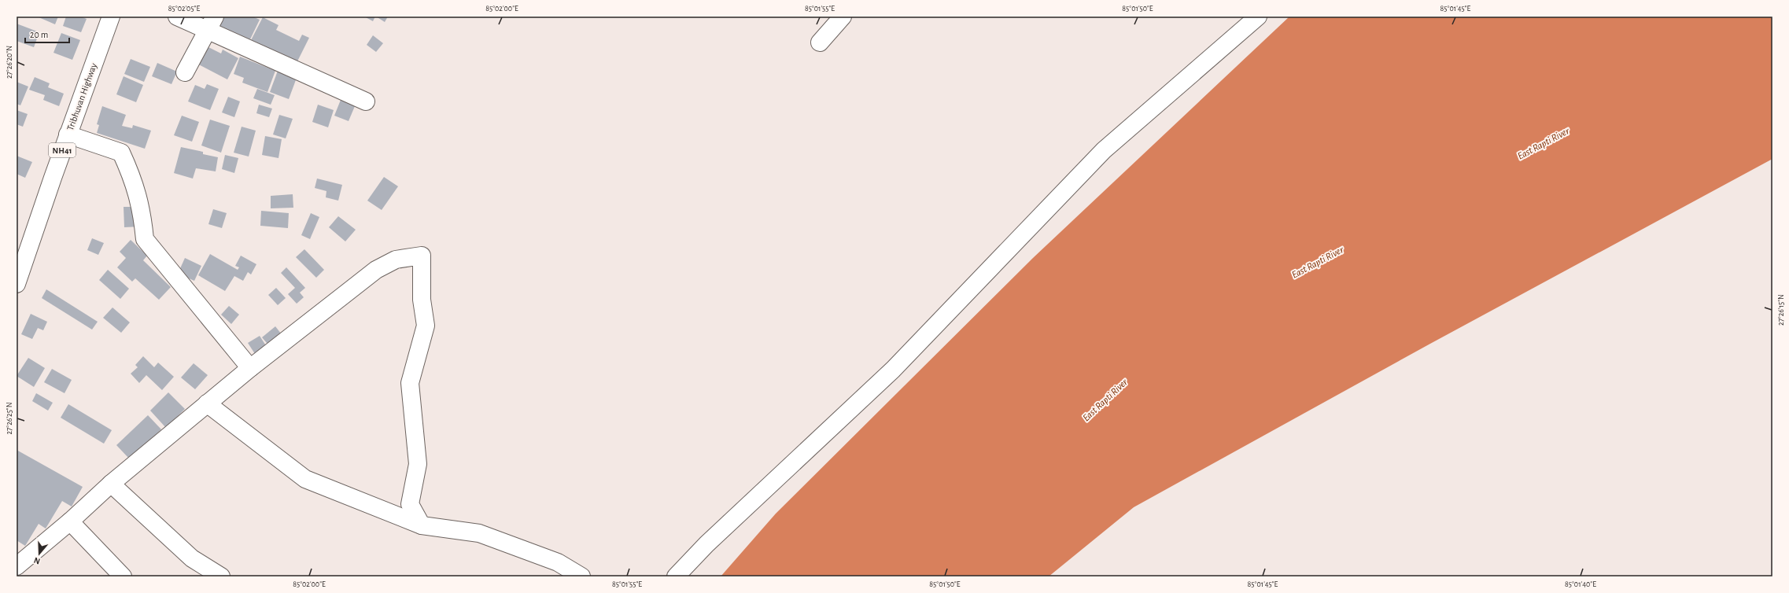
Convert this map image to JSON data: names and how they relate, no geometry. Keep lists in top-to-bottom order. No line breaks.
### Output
{"streets":{"street":["Tribhuvan Highway","NH41"]},"water":["East Rapti River"],"scale_bar":"20 m","north":"bottom","coordinates":["85°02'05\"E","85°02'00\"E","85°01'55\"E","85°01'50\"E","85°01'45\"E","27°26'20\"N","27°26'15\"N","27°26'25\"N","85°01'40\"E"]}
